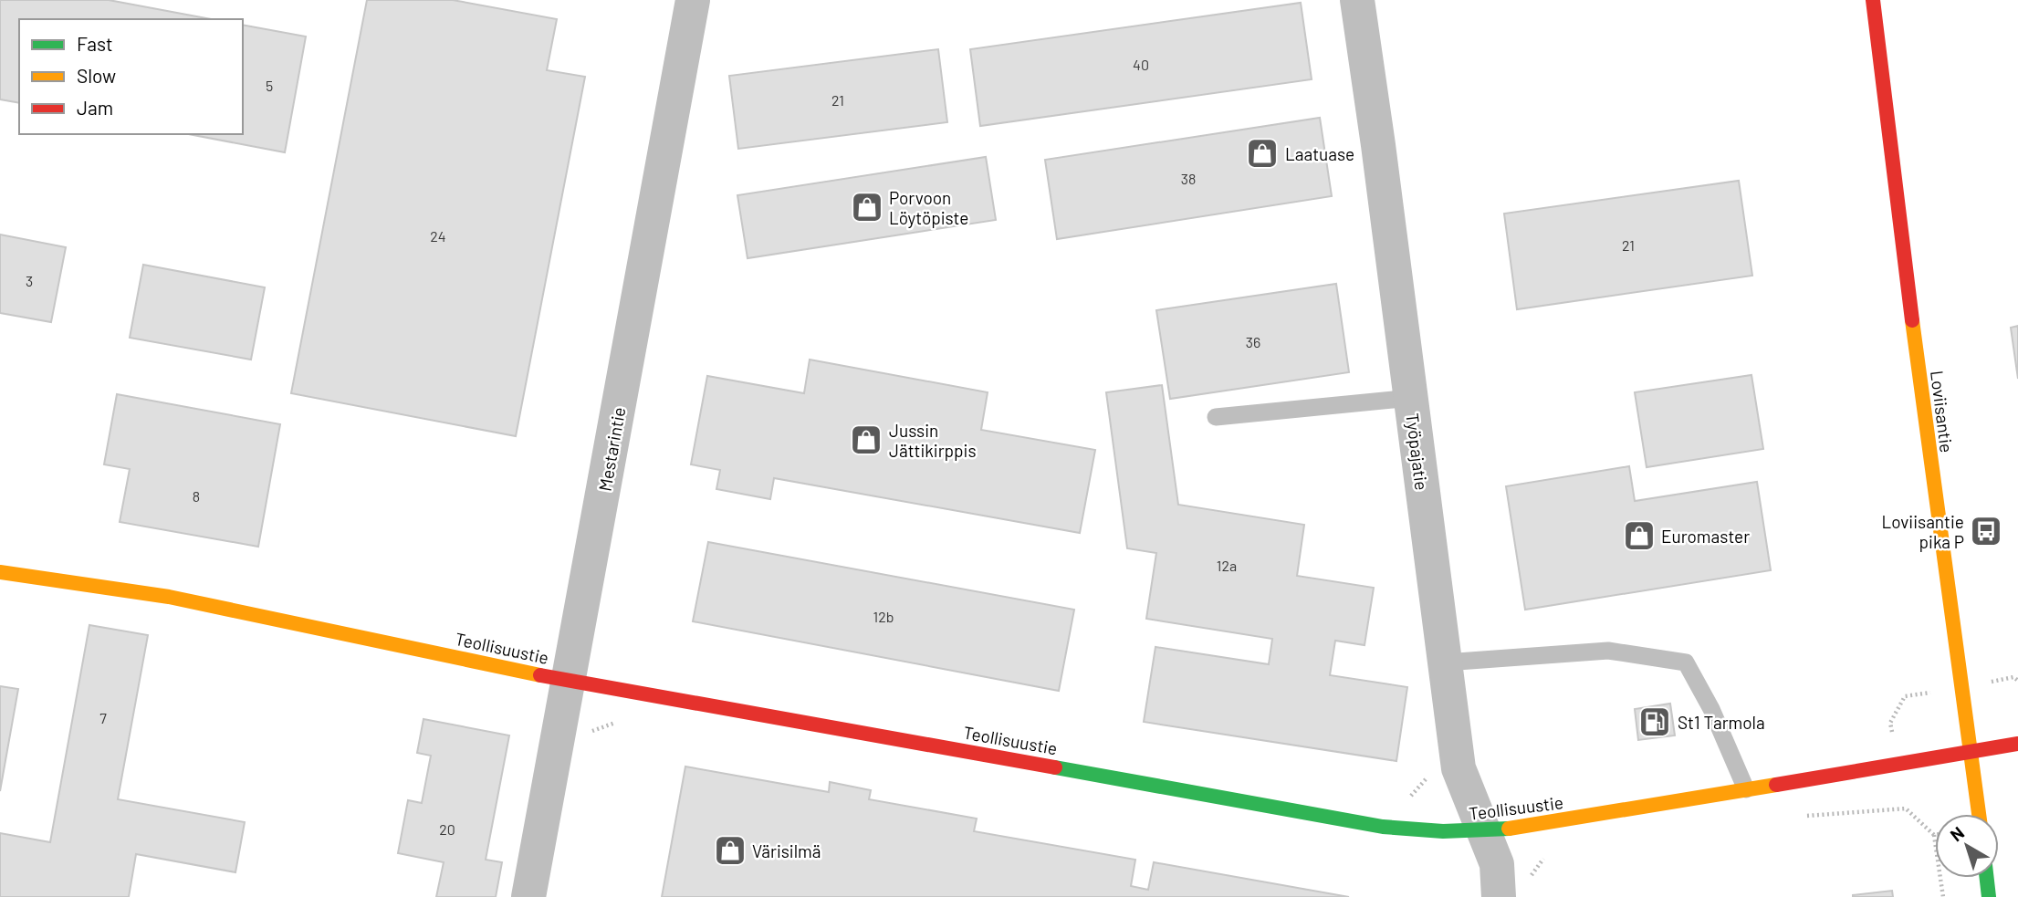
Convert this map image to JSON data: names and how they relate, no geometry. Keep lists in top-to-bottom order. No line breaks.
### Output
{"streets":{"street":["Loviisantie","Mestarintie","Työpajatie","Teollisuustie"]},"crossings":[["Loviisantie","Teollisuustie"],["Mestarintie","Teollisuustie"],["Työpajatie","Teollisuustie"]],"places":{"shop":["Laatuase","Porvoon Löytöpiste","Jussin Jättikirppis","Euromaster","Värisilmä"],"bus stop":["Loviisantie pika P"],"fuel station":["St1 Tarmola"]},"house_numbers":["40","5","21","38","24","21","3","36","8","12a","12b","7","20"],"legend":["Fast","Slow","Jam"],"north":"top left"}
